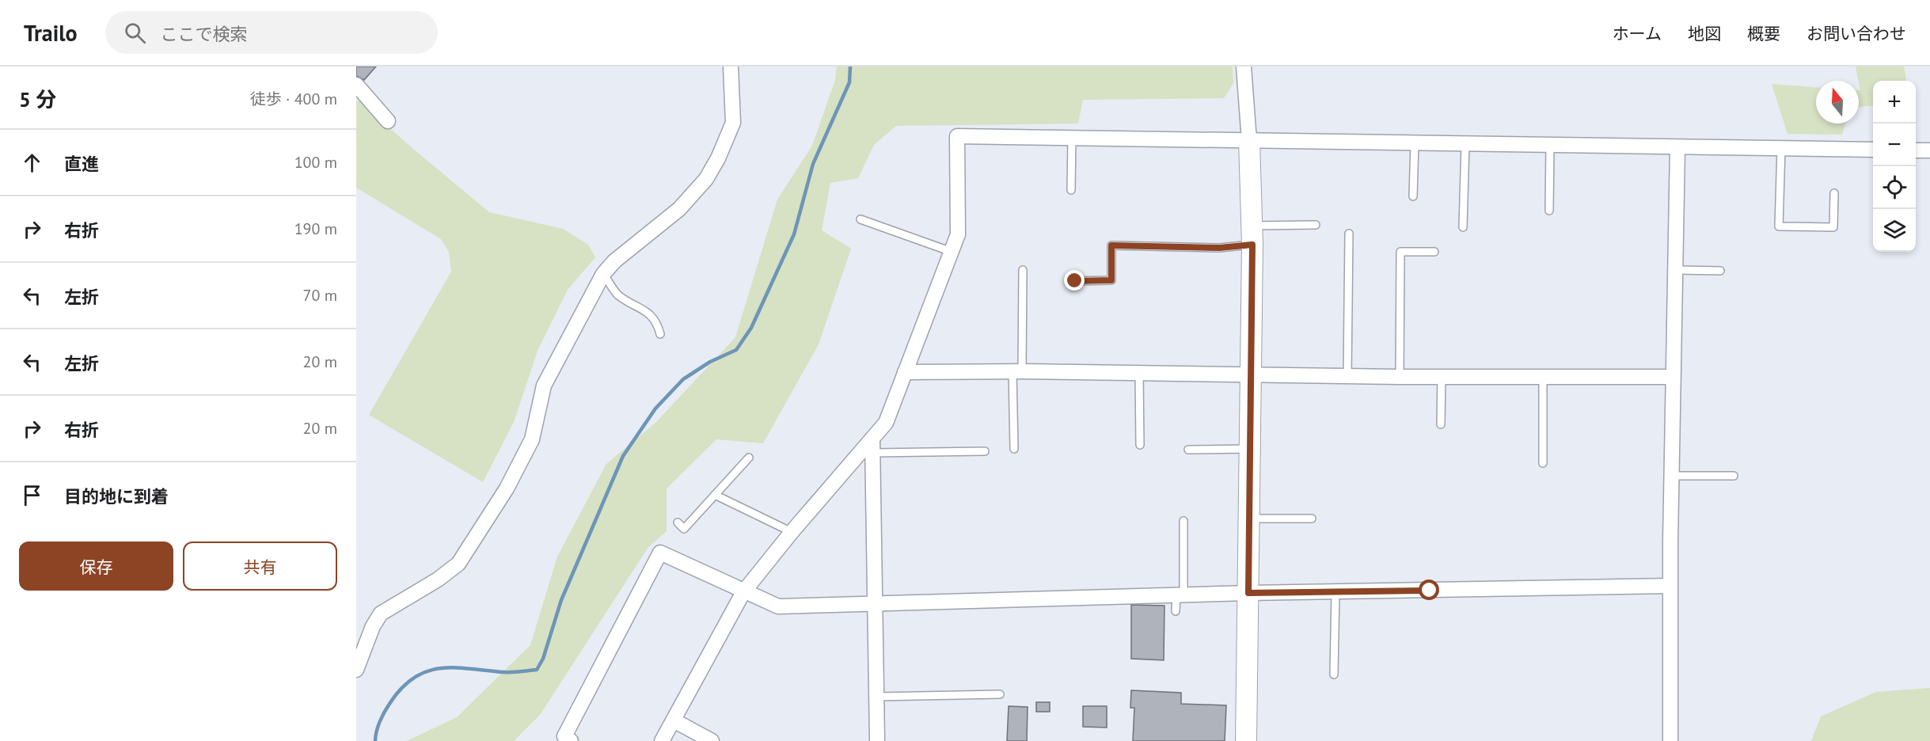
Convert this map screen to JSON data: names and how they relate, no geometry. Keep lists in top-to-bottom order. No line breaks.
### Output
{"north":"top","page":{"header":"Trailo","search":"ここで検索","nav":["ホーム","地図","概要","お問い合わせ"],"heading":["5 分","徒歩 · 400 m"],"map_buttons":["+","−"],"list":[["直進","100 m"],["右折","190 m"],["左折","70 m"],["左折","20 m"],["右折","20 m"],"目的地に到着"],"buttons":["保存","共有"]}}
